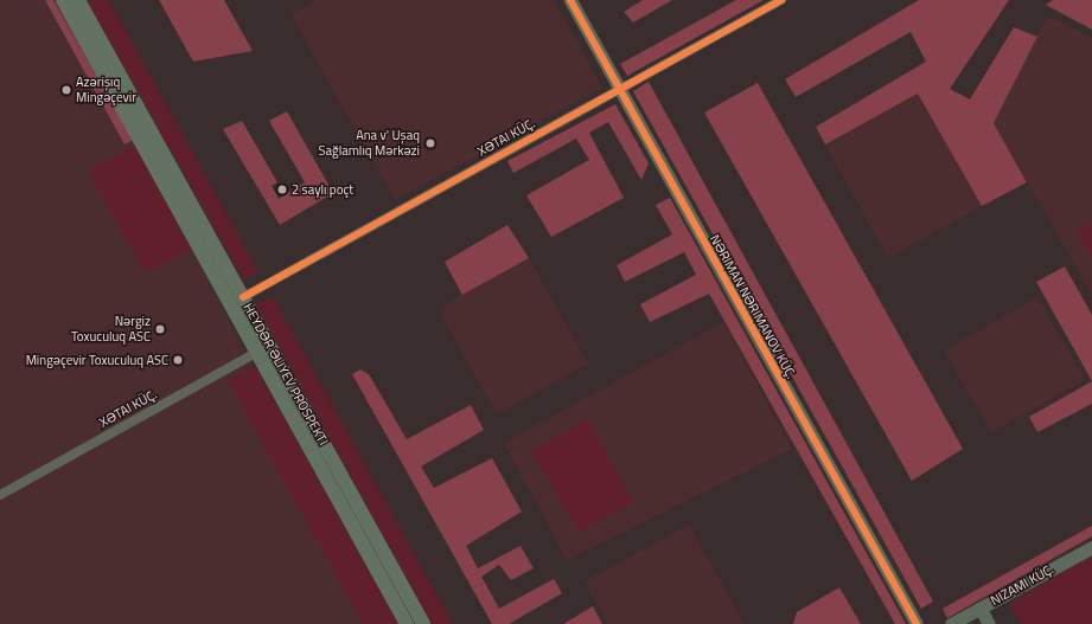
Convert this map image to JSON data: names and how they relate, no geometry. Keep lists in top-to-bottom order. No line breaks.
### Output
{"streets":{"main road":["HEYDƏR ƏLIYEV PROSPEKTI"],"street":["XƏTAI KÜÇ.","NƏRIMAN NƏRIMANOV KÜÇ.","NIZAMI KÜÇ."]},"crossings":[["XƏTAI KÜÇ.","NƏRIMAN NƏRIMANOV KÜÇ."],["XƏTAI KÜÇ.","HEYDƏR ƏLIYEV PROSPEKTI"]],"places":["Azərişıq Mingəçevir","Ana v' Uşaq Sağlamlıq Mərkəzi","2 saylı poçt","Nərgiz Toxuculuq ASC","Mingəçevir Toxuculuq ASC"]}
